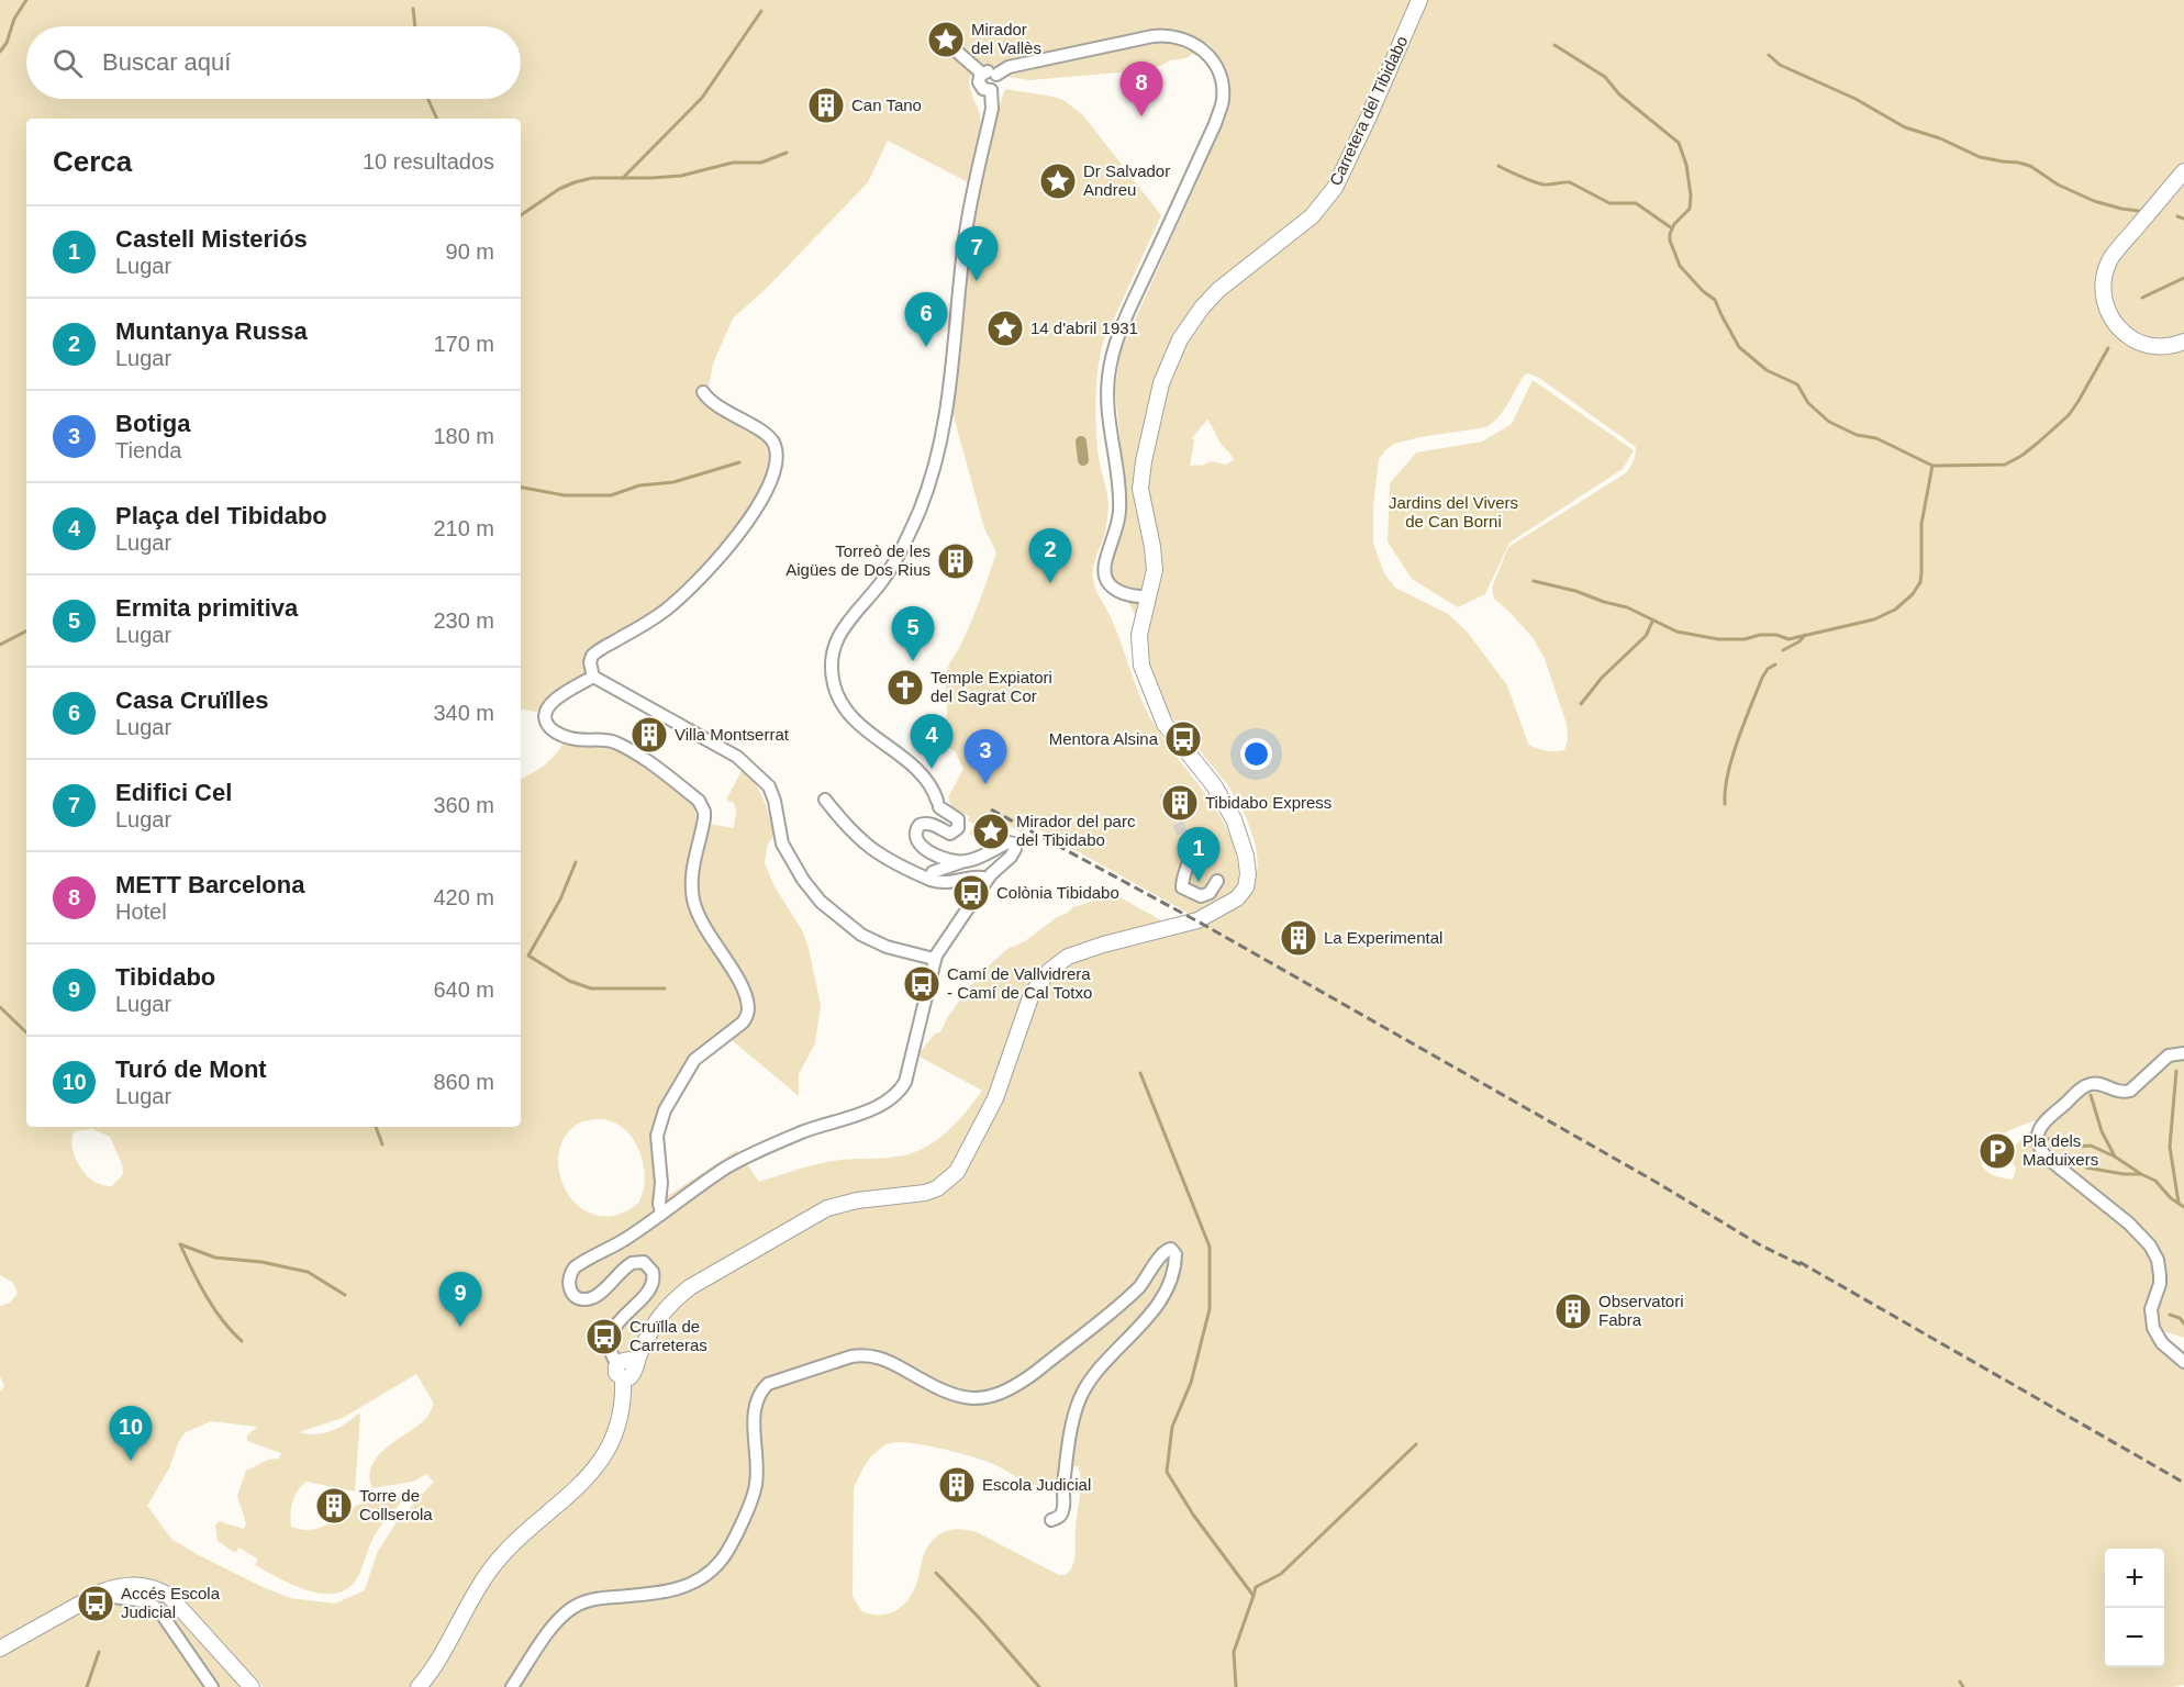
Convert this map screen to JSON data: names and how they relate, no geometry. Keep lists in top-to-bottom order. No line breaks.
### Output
{"streets":{"street":["Carretera del Tibidabo"]},"parks":["Jardins del Vivers de Can Borni"],"places":{"place":["Mirador del Vallès","Dr Salvador Andreu","14 d'abril 1931","Mirador del parc del Tibidabo"],"building":["Can Tano","Torreò de les Aigües de Dos Rius","Villa Montserrat","Tibidabo Express","La Experimental","Observatori Fabra","Escola Judicial","Torre de Collserola"],"church":["Temple Expiatori del Sagrat Cor"],"bus stop":["Mentora Alsina","Colònia Tibidabo","Camí de Vallvidrera - Camí de Cal Totxo","Cruïlla de Carreteras","Accés Escola Judicial"],"parking":["Pla dels Maduixers"]},"page":{"search":"Buscar aquí","pins":["8","7","6","2","5","4","3","1","9","10"],"heading":["Cerca","10 resultados"],"list":[{"mark":"1","name":"Castell Misteriós","note":"Lugar","value":"90 m"},{"mark":"2","name":"Muntanya Russa","note":"Lugar","value":"170 m"},{"mark":"3","name":"Botiga","note":"Tienda","value":"180 m"},{"mark":"4","name":"Plaça del Tibidabo","note":"Lugar","value":"210 m"},{"mark":"5","name":"Ermita primitiva","note":"Lugar","value":"230 m"},{"mark":"6","name":"Casa Cruïlles","note":"Lugar","value":"340 m"},{"mark":"7","name":"Edifici Cel","note":"Lugar","value":"360 m"},{"mark":"8","name":"METT Barcelona","note":"Hotel","value":"420 m"},{"mark":"9","name":"Tibidabo","note":"Lugar","value":"640 m"},{"mark":"10","name":"Turó de Mont","note":"Lugar","value":"860 m"}],"map_buttons":["+","−"]}}
